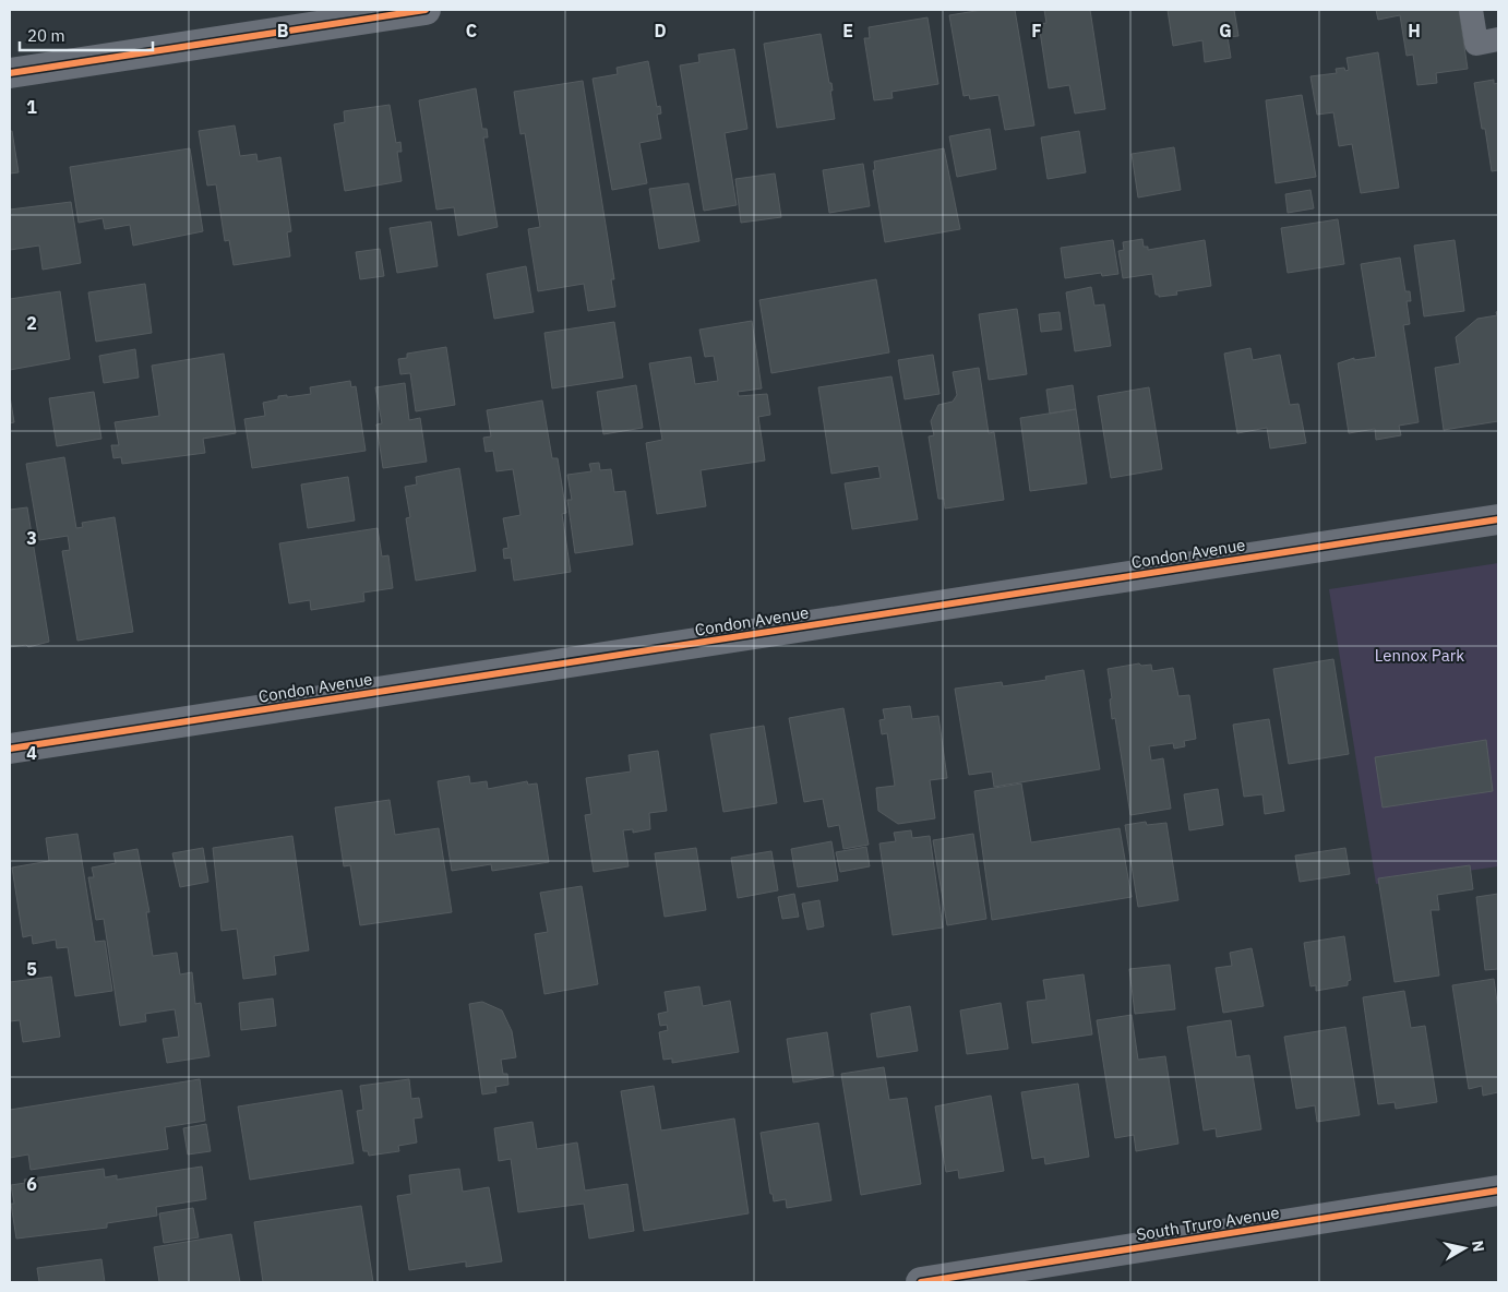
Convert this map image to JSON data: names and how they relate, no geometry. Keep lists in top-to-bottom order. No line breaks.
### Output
{"streets":{"street":["Condon Avenue","South Truro Avenue"]},"parks":["Lennox Park"],"scale_bar":"20 m","north":"right","grid":{"columns":["B","C","D","E","F","G","H"],"rows":["1","2","3","4","5","6"]}}
